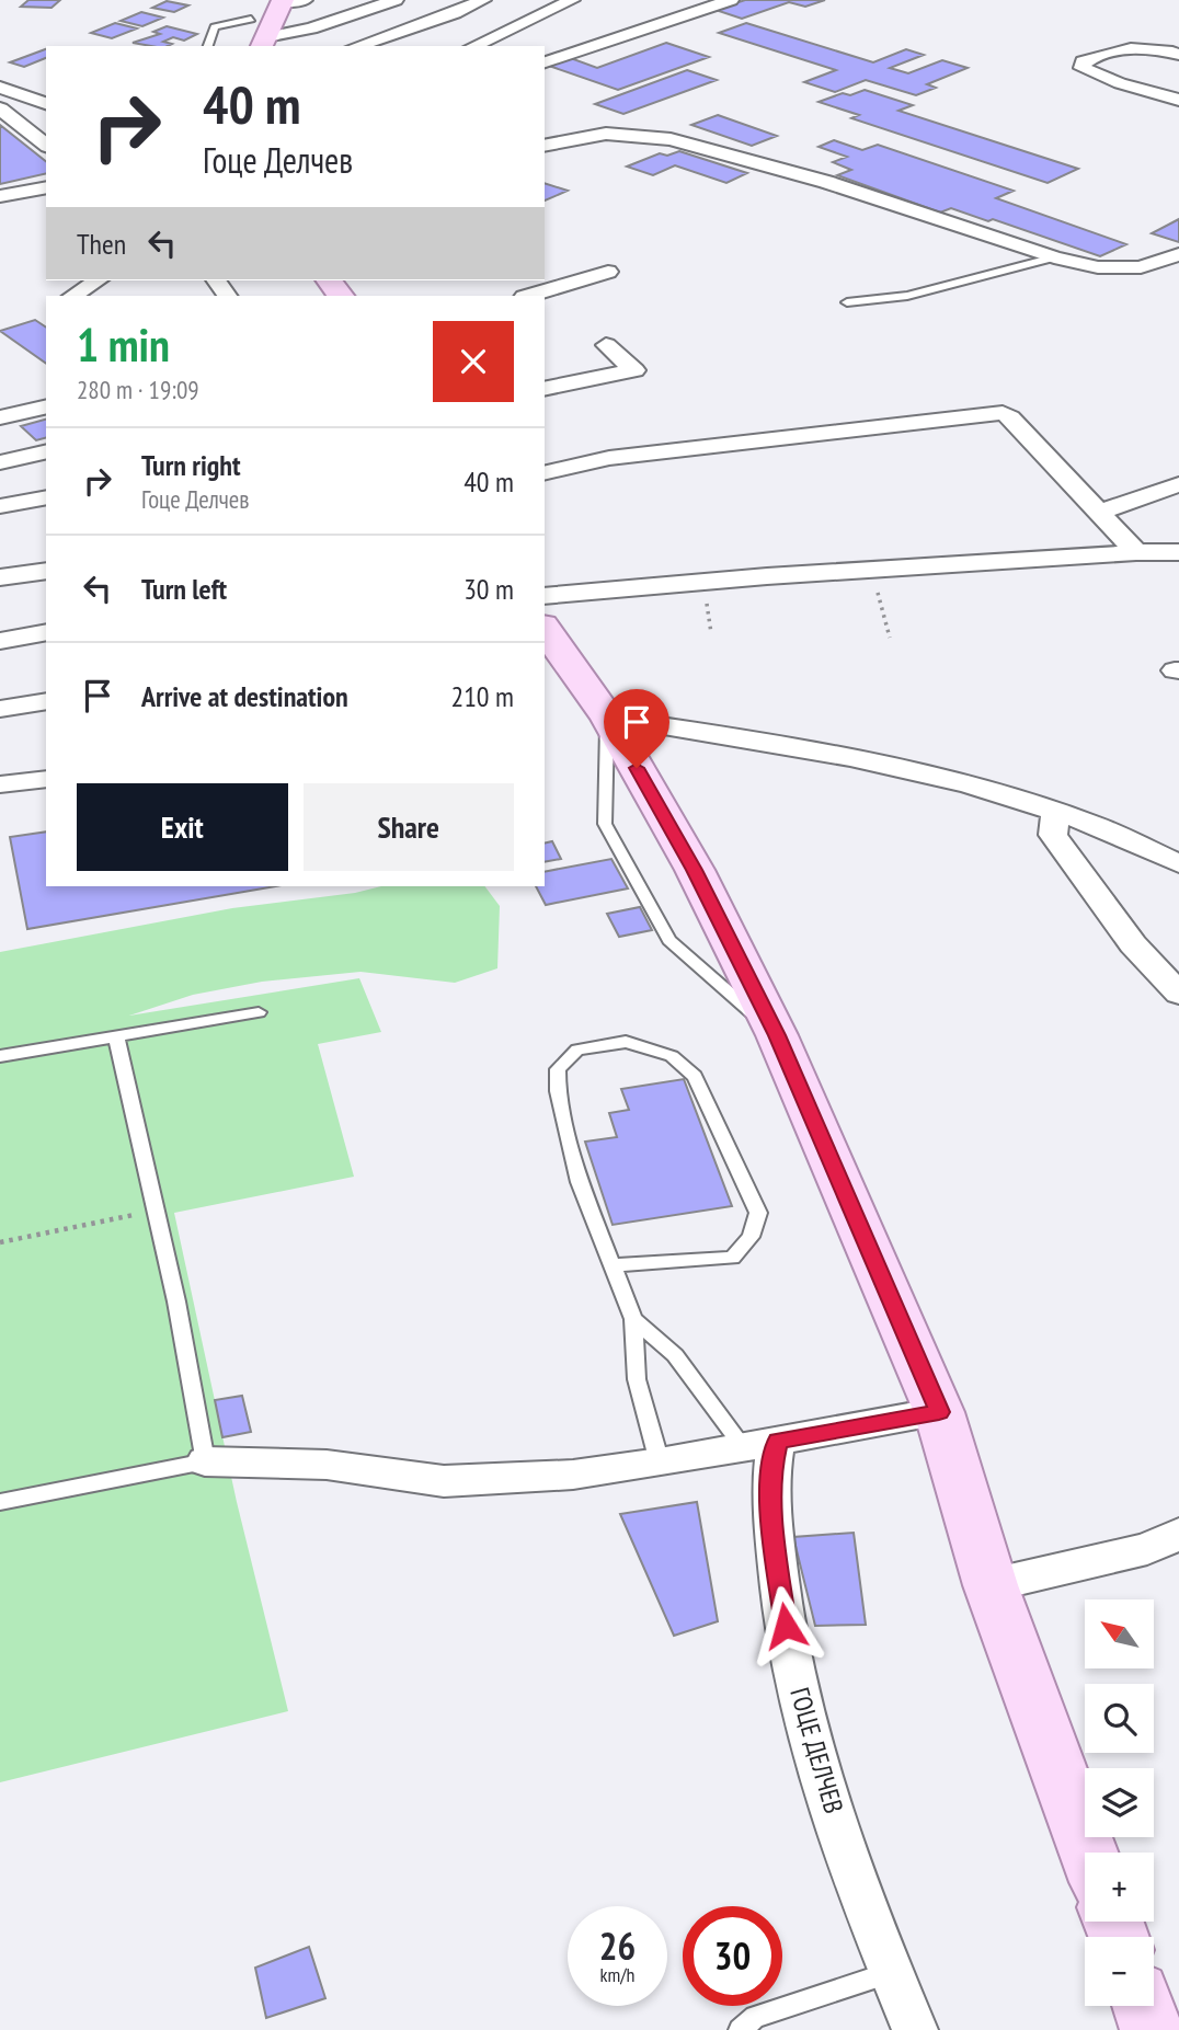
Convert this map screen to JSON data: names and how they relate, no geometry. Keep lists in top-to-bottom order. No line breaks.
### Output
{"streets":{"street":["ГОЦЕ ДЕЛЧЕВ"]},"north":"top left","page":{"turn":["40 m","Гоце Делчев"],"then":"Then","heading":["1 min","280 m · 19:09"],"list":[{"name":"Turn right","note":"Гоце Делчев","value":"40 m"},{"name":"Turn left","value":"30 m"},{"name":"Arrive at destination","value":"210 m"}],"buttons":["Exit","Share"],"map_buttons":["+","−"],"speed":"26 km/h","limit":"30"}}
